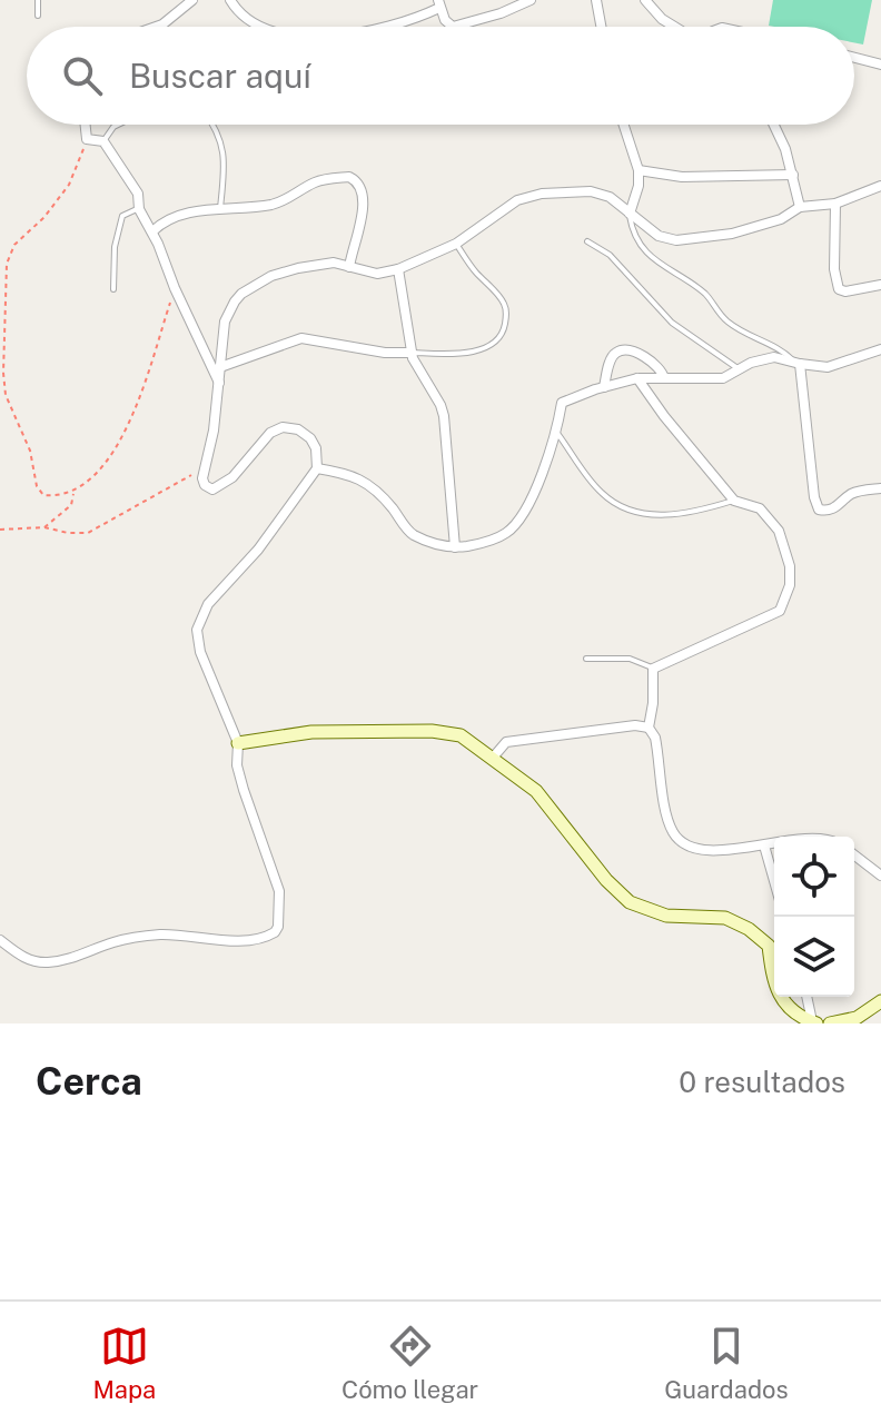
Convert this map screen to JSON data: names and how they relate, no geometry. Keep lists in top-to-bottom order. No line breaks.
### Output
{"page":{"search":"Buscar aquí","heading":["Cerca","0 resultados"],"nav":["Mapa","Cómo llegar","Guardados"]}}
